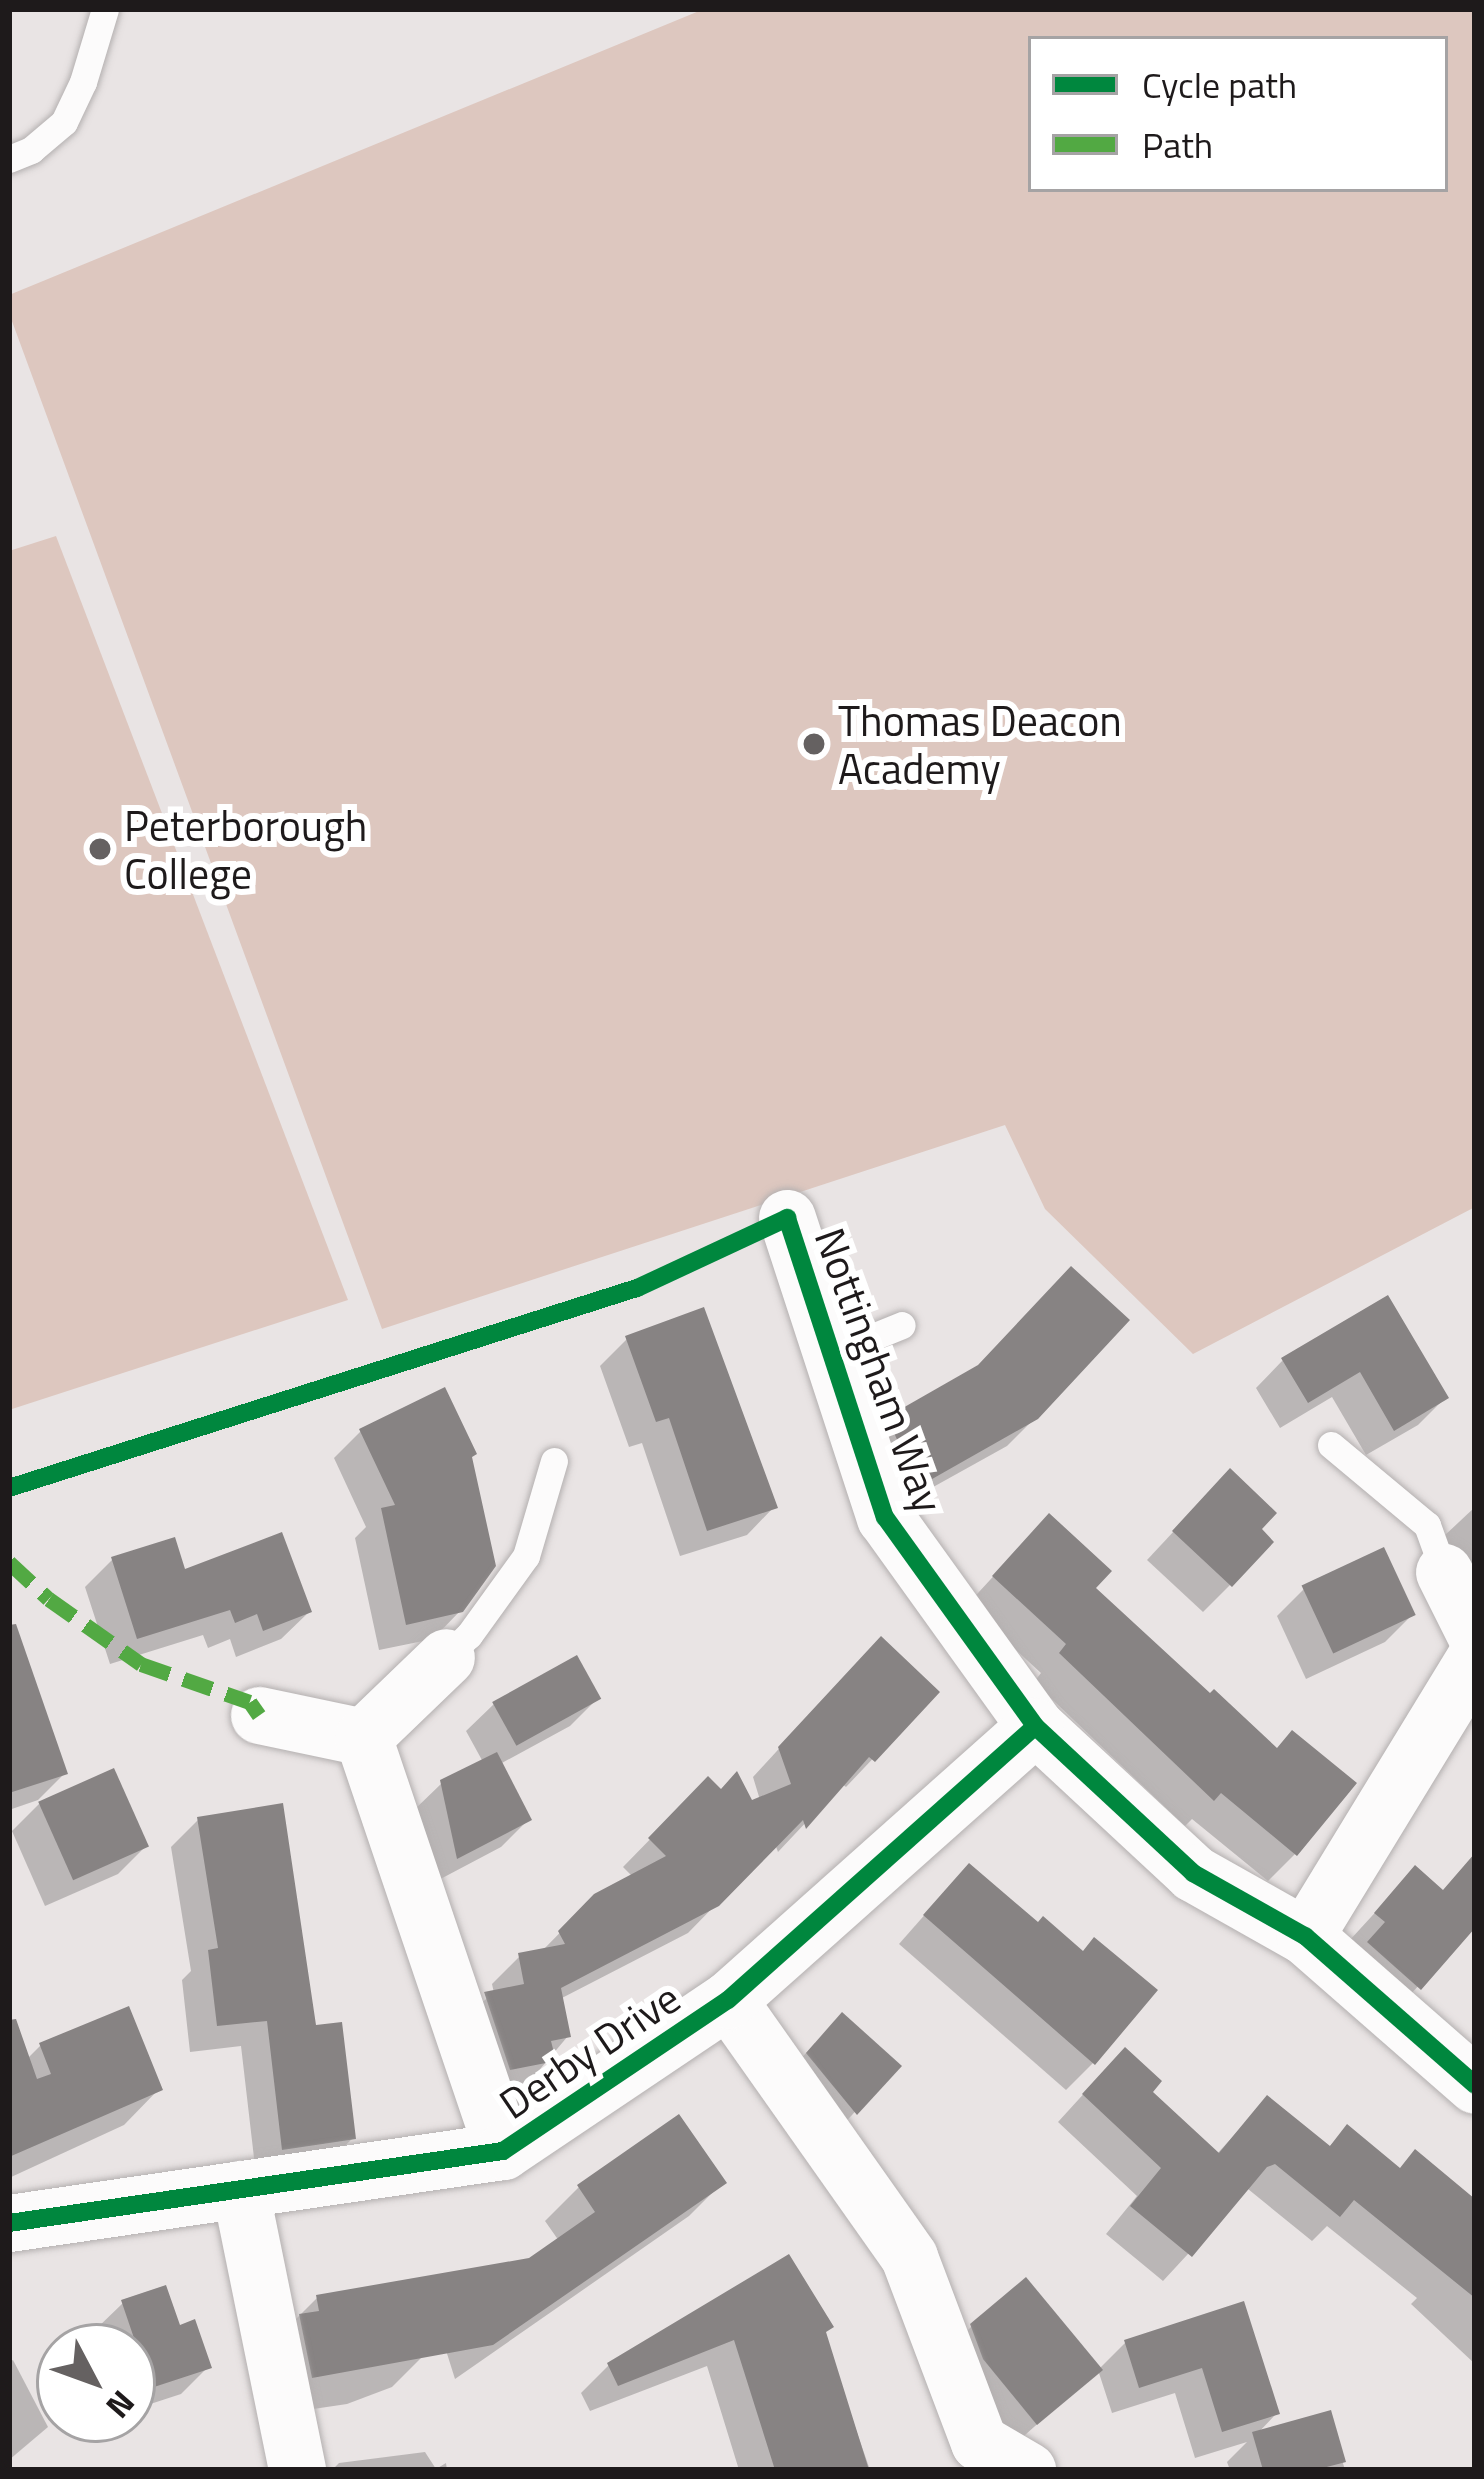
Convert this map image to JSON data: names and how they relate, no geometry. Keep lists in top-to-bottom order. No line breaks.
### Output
{"streets":{"street":["Nottingham Way","Derby Drive"]},"crossings":[["Nottingham Way","Derby Drive"]],"places":["Thomas Deacon Academy","Peterborough College"],"legend":["Cycle path","Path"],"north":"bottom right"}
